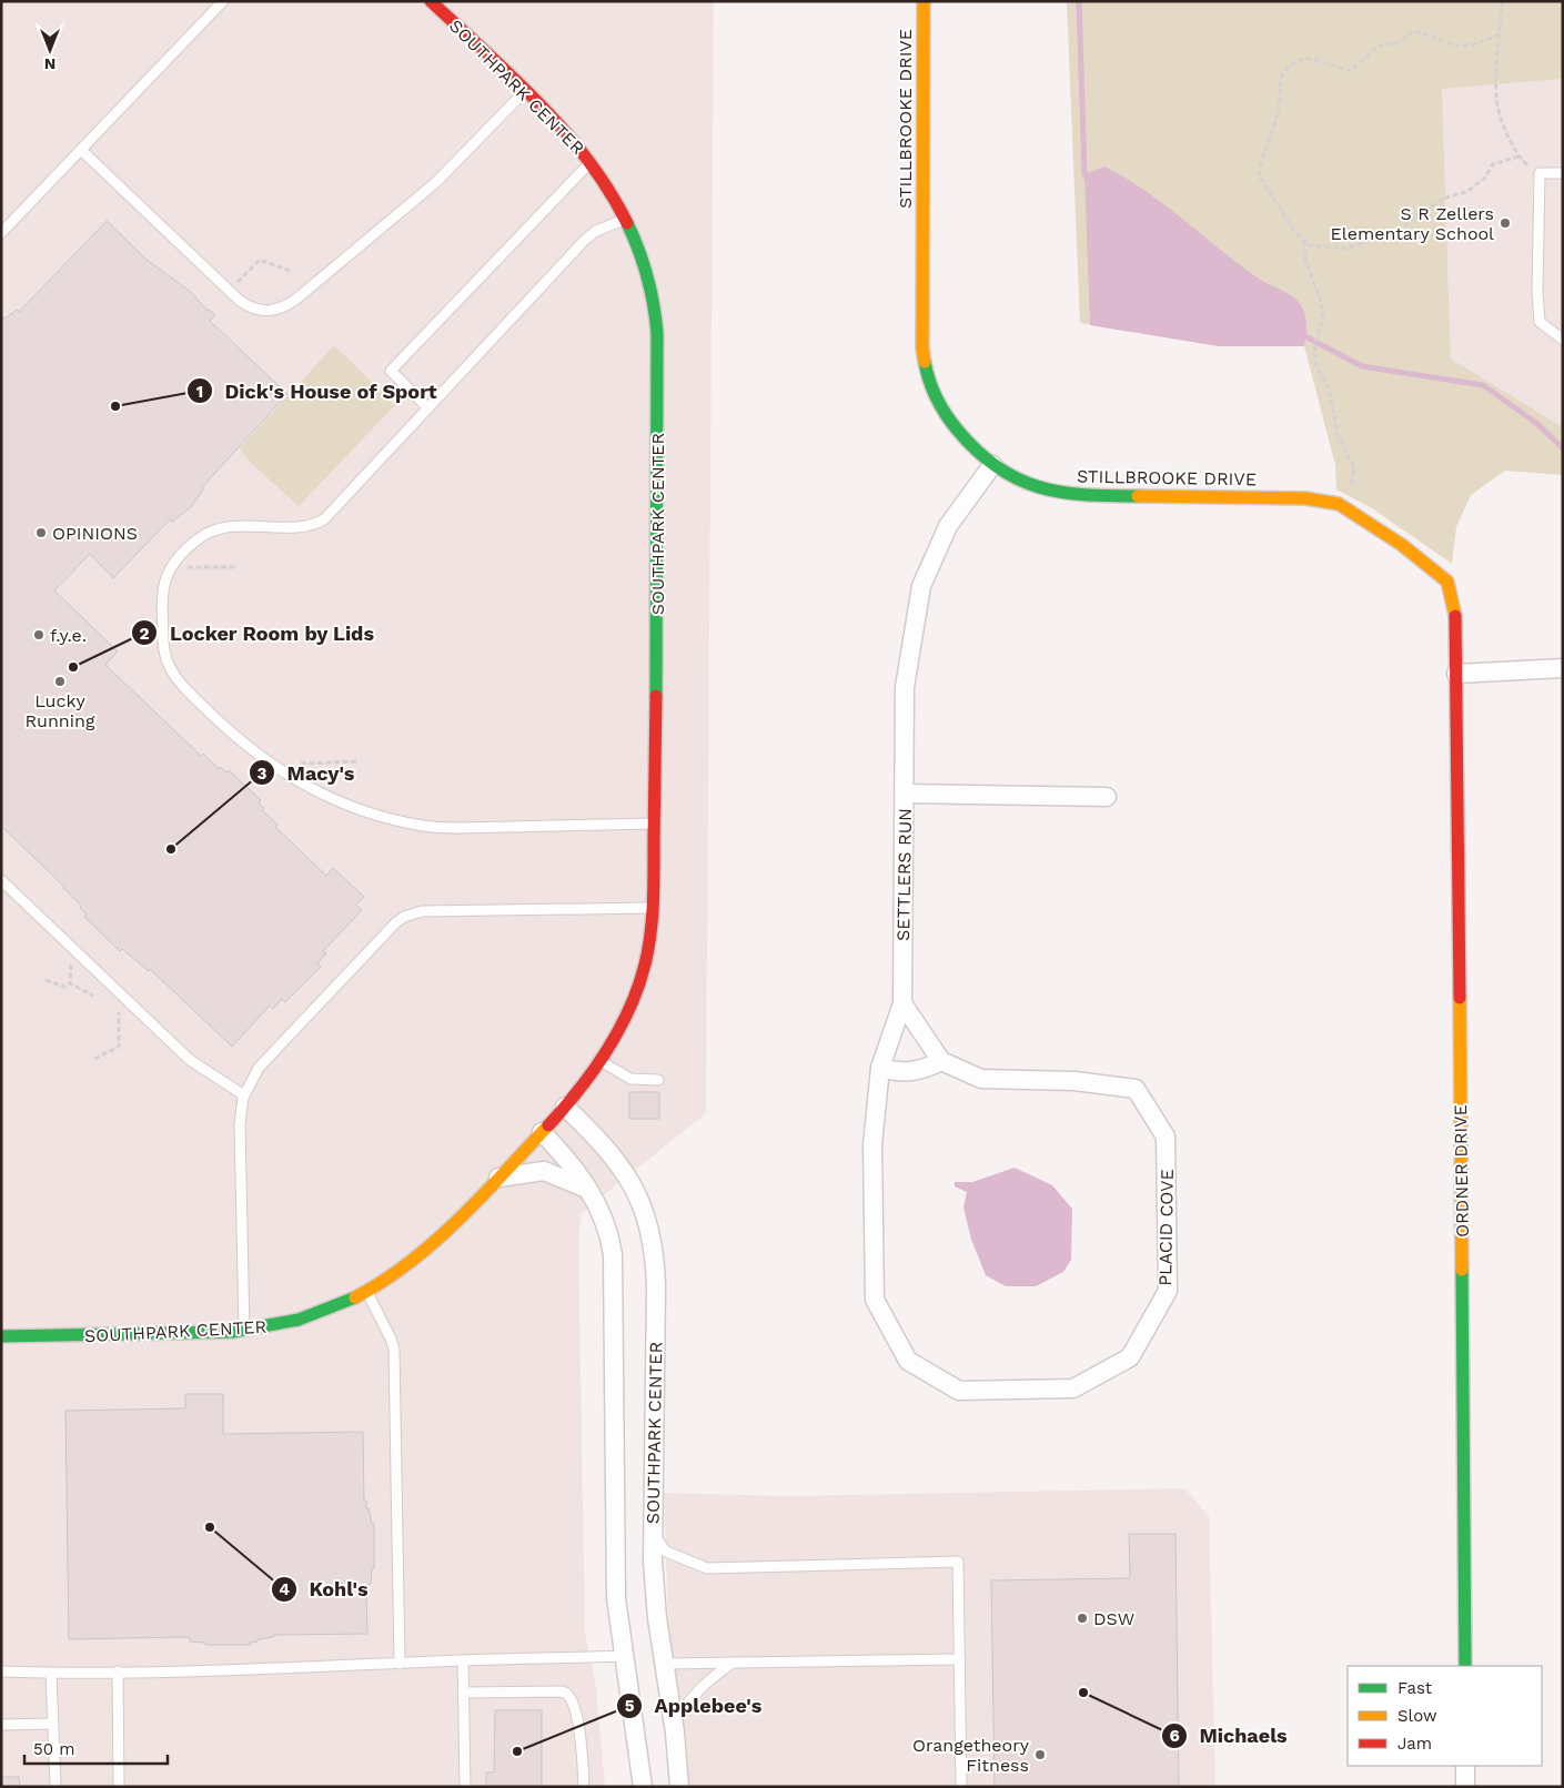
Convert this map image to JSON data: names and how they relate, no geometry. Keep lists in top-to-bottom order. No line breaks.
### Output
{"streets":{"street":["SOUTHPARK CENTER","STILLBROOKE DRIVE","SETTLERS RUN","ORDNER DRIVE","PLACID COVE"]},"crossings":[["STILLBROOKE DRIVE","SETTLERS RUN"],["STILLBROOKE DRIVE","ORDNER DRIVE"],["SETTLERS RUN","PLACID COVE"]],"places":["S R Zellers Elementary School","Dick's House of Sport","OPINIONS","f.y.e.","Locker Room by Lids","Lucky Running","Macy's","Kohl's","DSW","Michaels","Applebee's","Orangetheory Fitness"],"legend":["Fast","Slow","Jam"],"scale_bar":"50 m","north":"bottom"}
